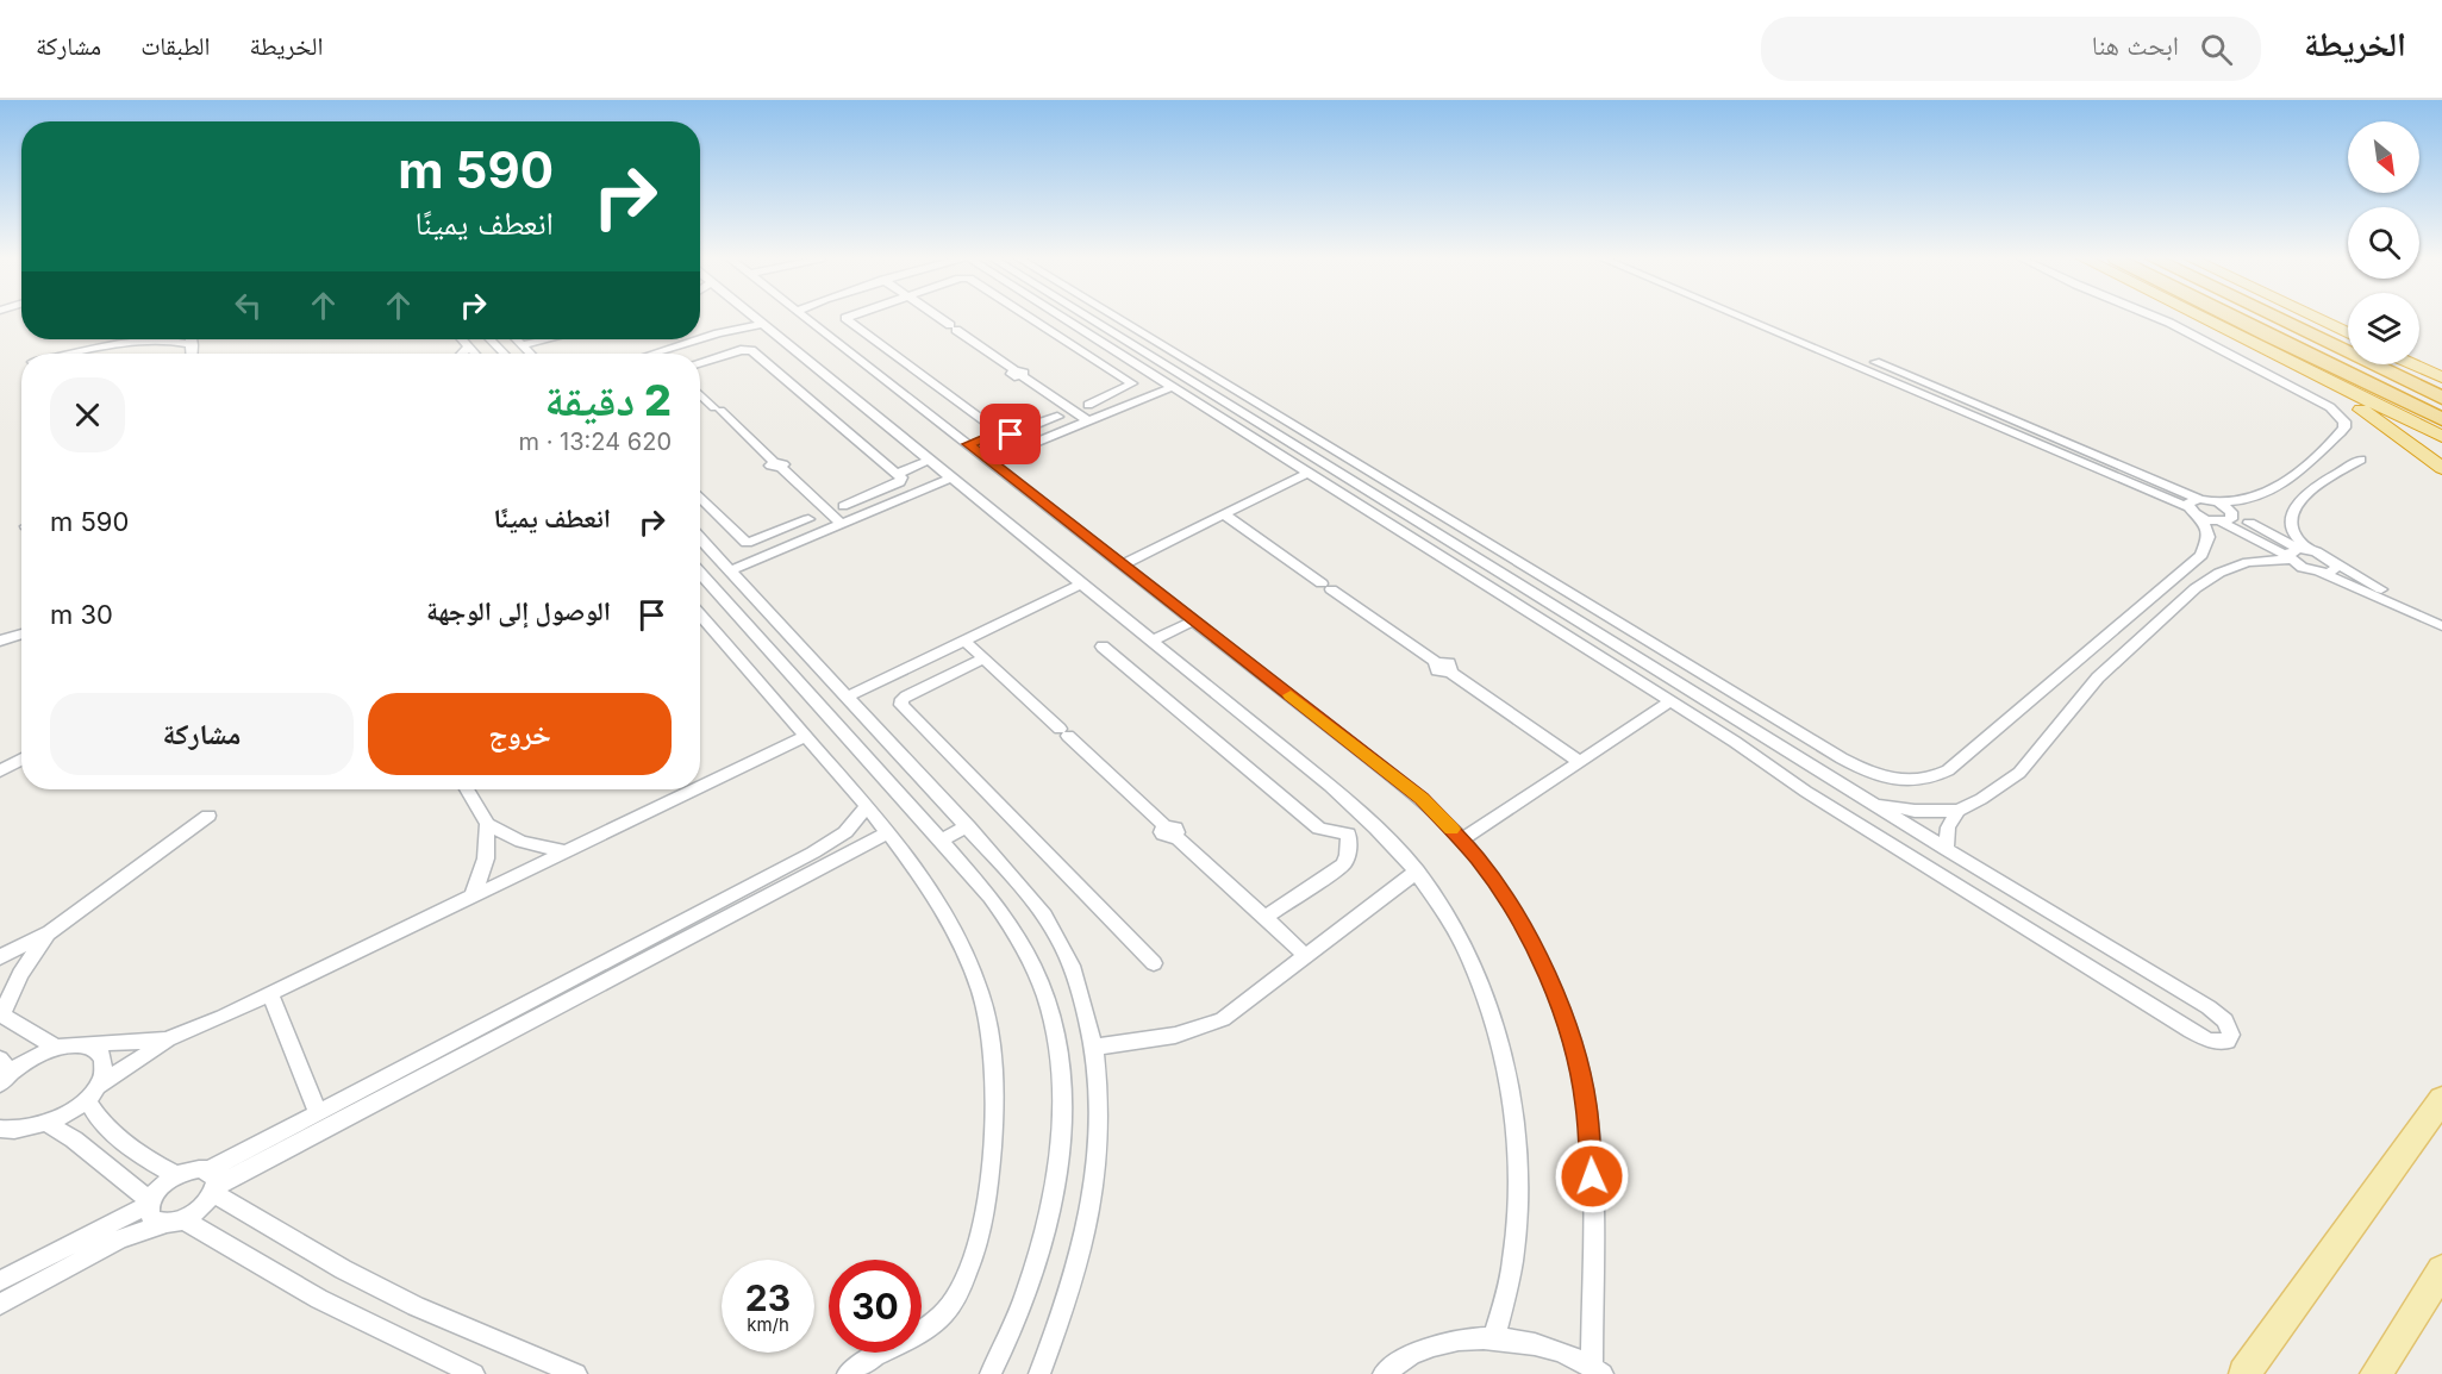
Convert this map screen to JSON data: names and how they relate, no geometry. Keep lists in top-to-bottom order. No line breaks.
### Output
{"north":"bottom right","page":{"header":"الخريطة","search":"ابحث هنا","nav":["الخريطة","الطبقات","مشاركة"],"turn":["590 m","انعطف يمينًا"],"heading":["2 دقيقة","620 m · 13:24"],"list":[{"name":"انعطف يمينًا","value":"590 m"},{"name":"الوصول إلى الوجهة","value":"30 m"}],"buttons":["خروج","مشاركة"],"speed":"23 km/h","limit":"30"}}
